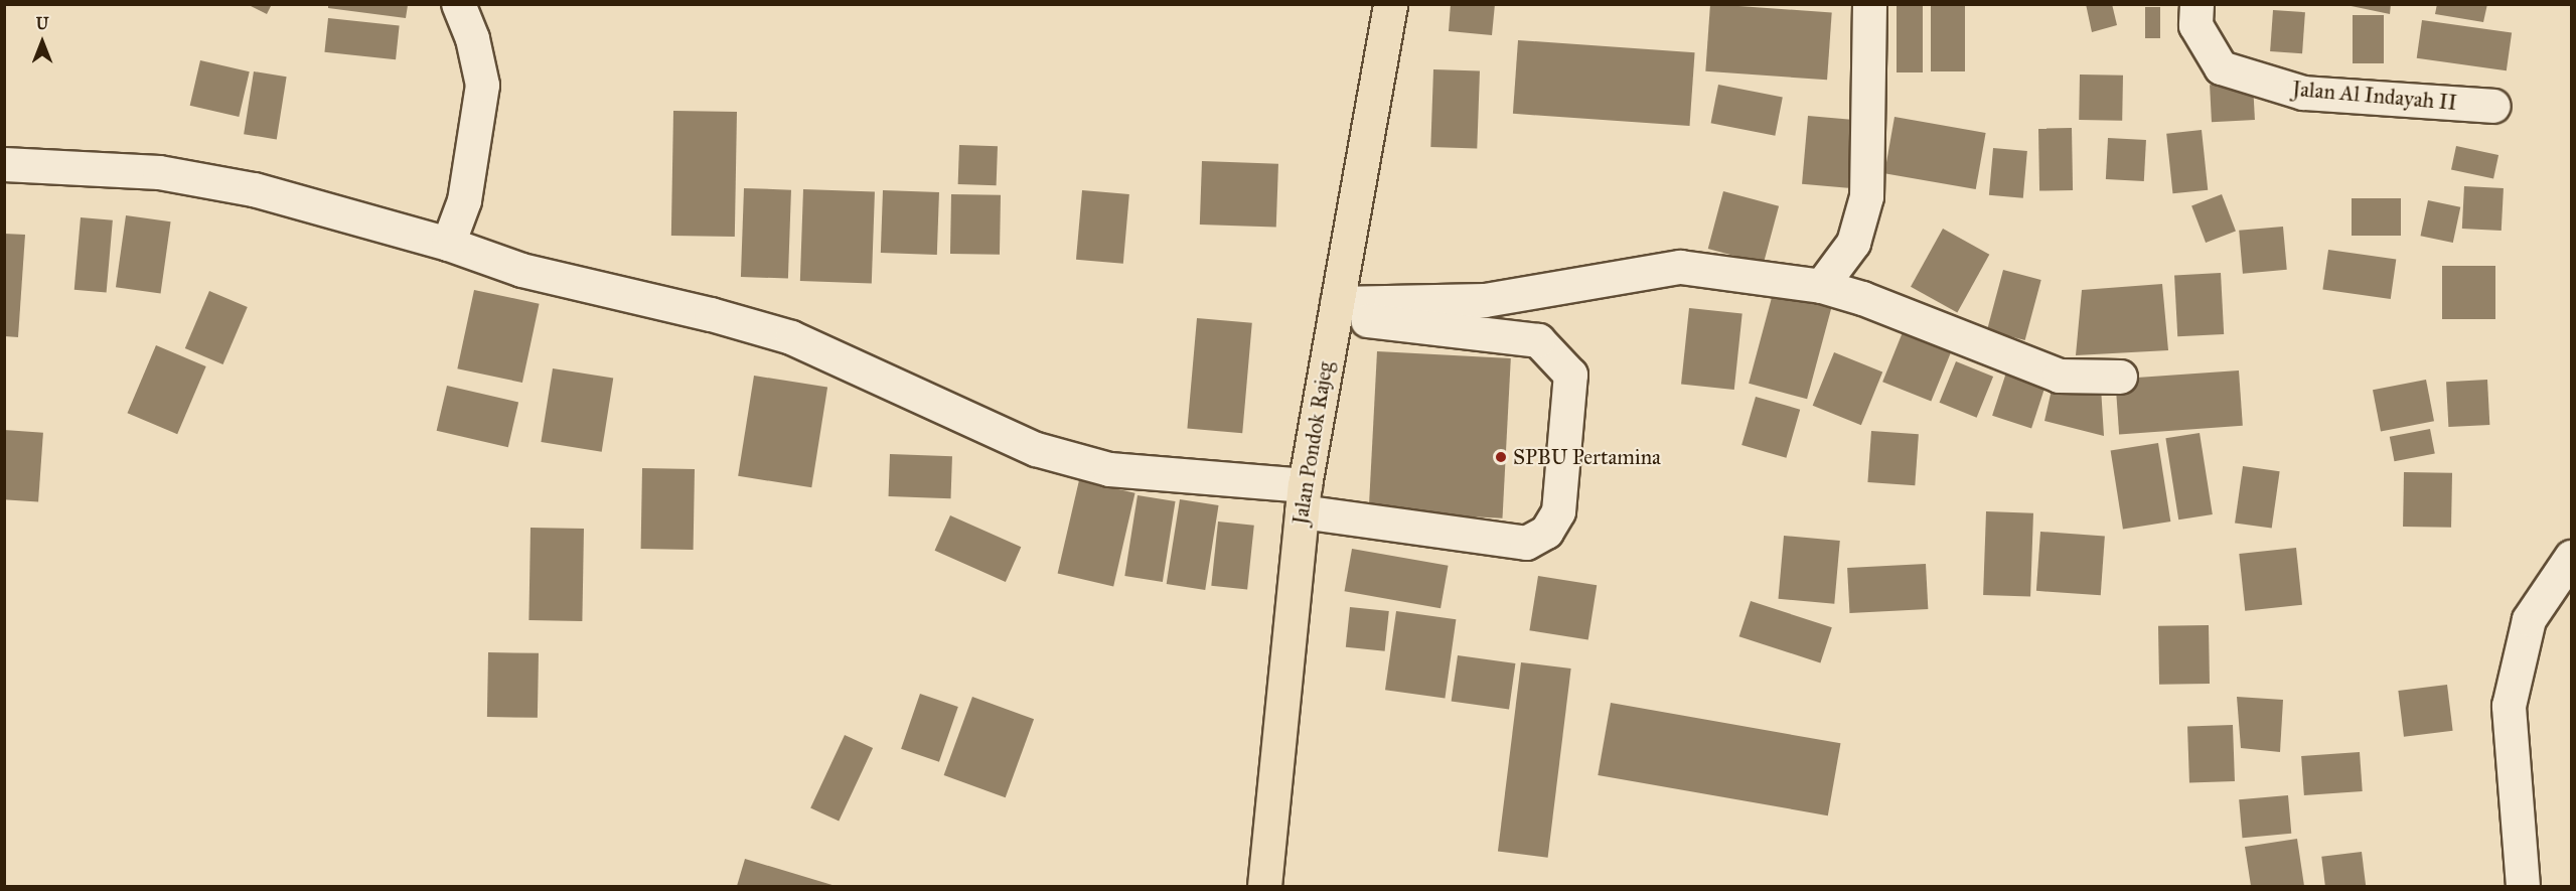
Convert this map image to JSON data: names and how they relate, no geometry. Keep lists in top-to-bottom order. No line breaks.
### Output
{"streets":{"main road":["Jalan Pondok Rajeg"],"street":["Jalan Al Indayah II"]},"places":["SPBU Pertamina"],"north":"top"}
